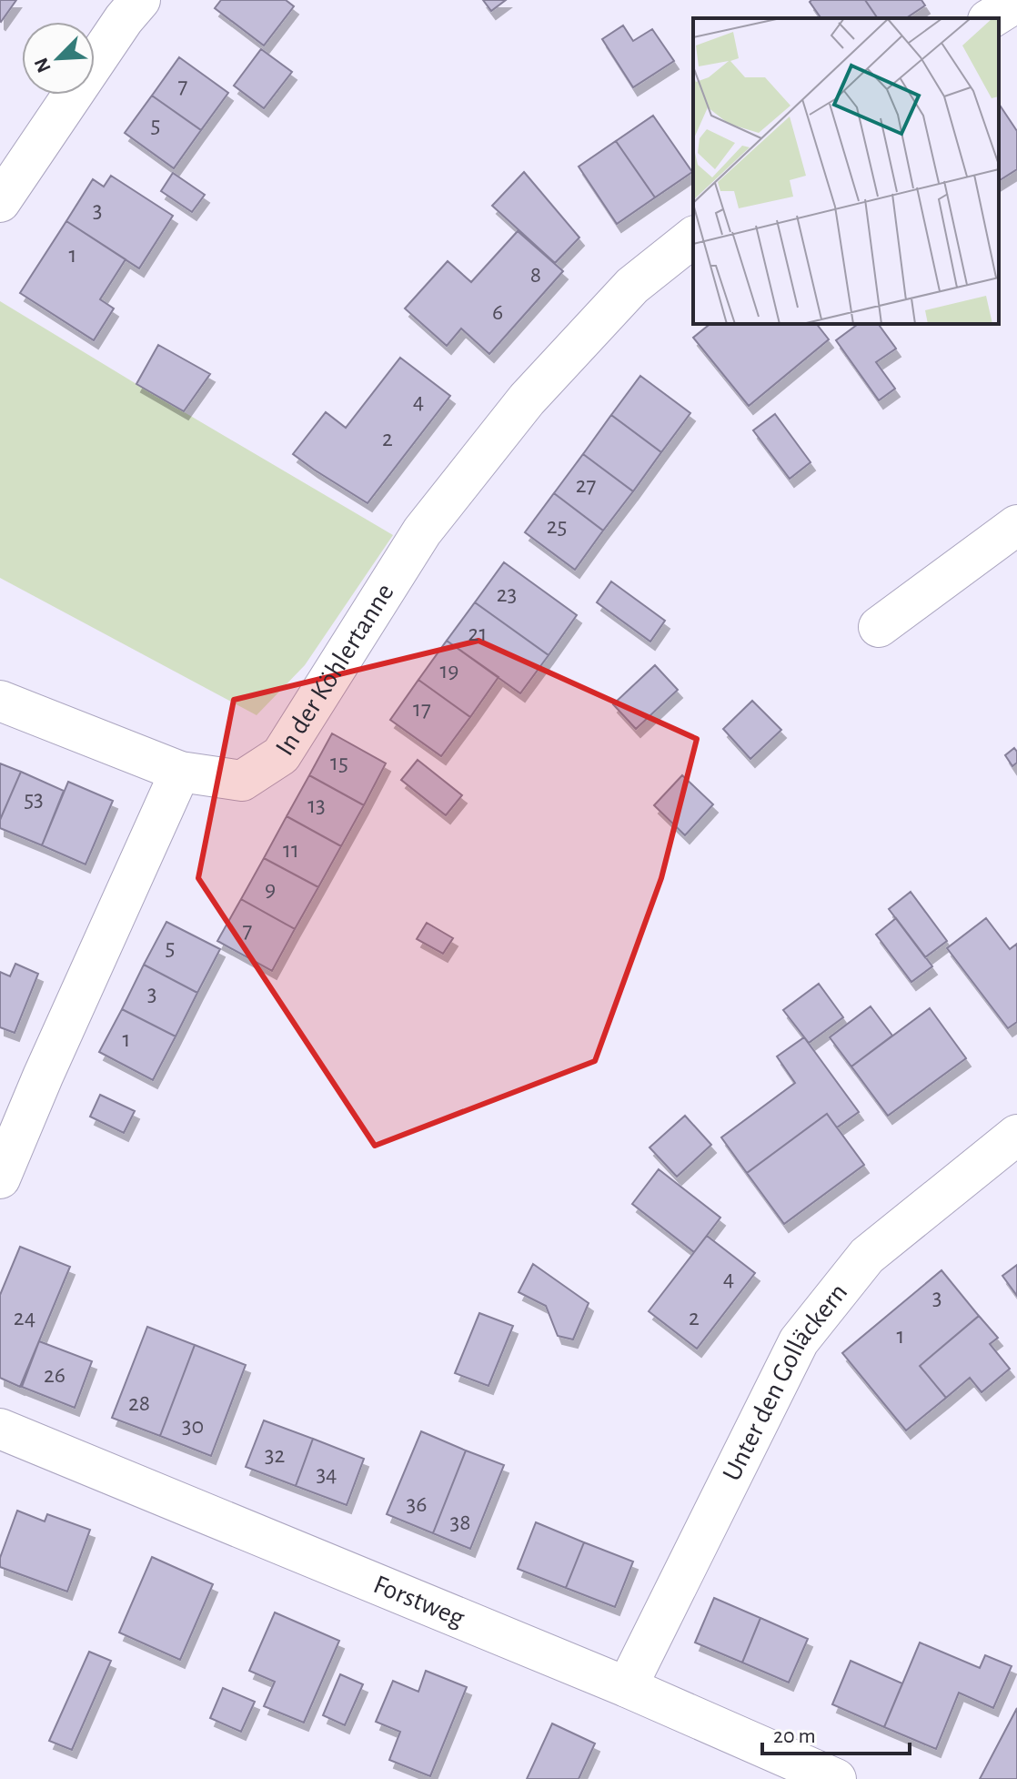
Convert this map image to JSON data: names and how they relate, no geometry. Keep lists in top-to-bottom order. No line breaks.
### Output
{"streets":{"street":["In der Köhlertanne","Unter den Golläckern","Forstweg"]},"crossings":[["Unter den Golläckern","Forstweg"]],"house_numbers":["7","5","3","1","8","6","4","2","27","25","23","21","19","17","15","53","13","11","9","7","5","3","1","4","3","24","2","1","26","28","30","32","34","36","38"],"scale_bar":"20 m","north":"bottom left"}
